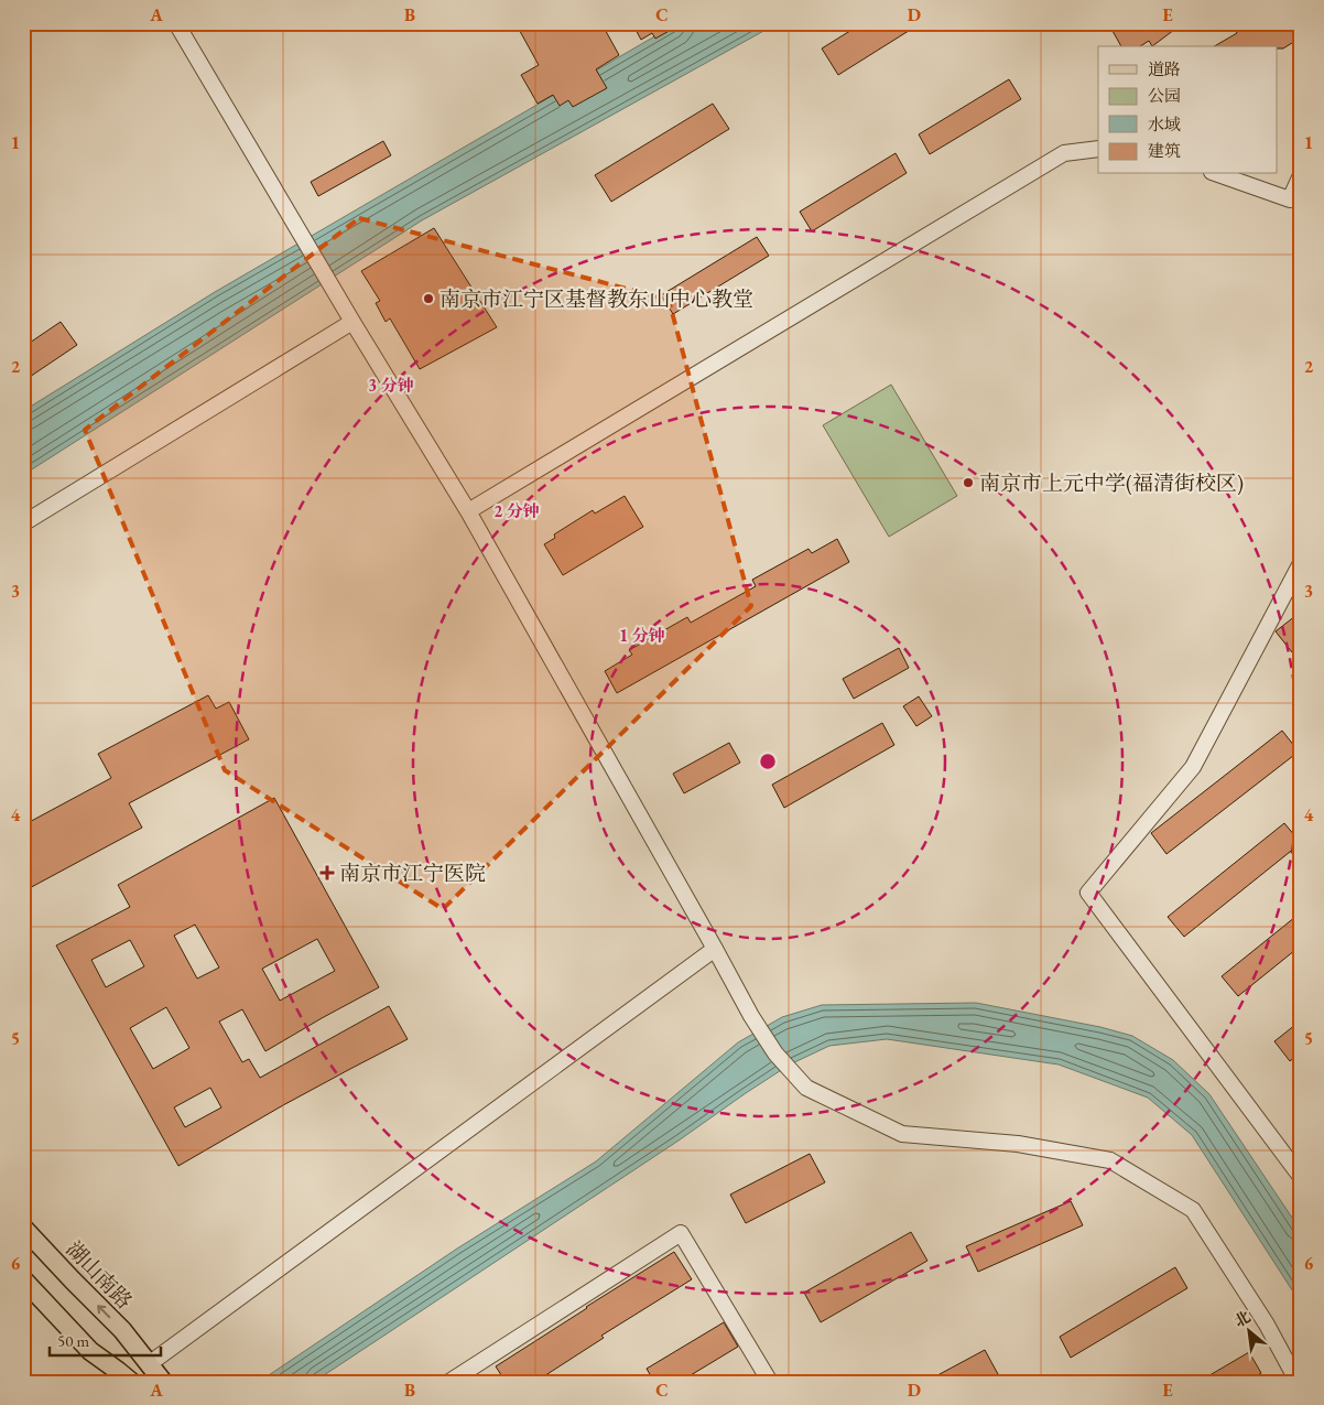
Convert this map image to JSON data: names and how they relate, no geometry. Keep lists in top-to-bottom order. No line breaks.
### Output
{"streets":{"main road":["湖山南路"]},"places":{"other":["南京市江宁区基督教东山中心教堂","南京市上元中学(福清街校区)"],"health":["南京市江宁医院"]},"legend":["道路","公园","水域","建筑"],"scale_bar":"50 m","north":"top left","grid":{"columns":["A","B","C","D","E"],"rows":["1","2","3","4","5","6"]},"rings":["3 分钟","2 分钟","1 分钟"]}
